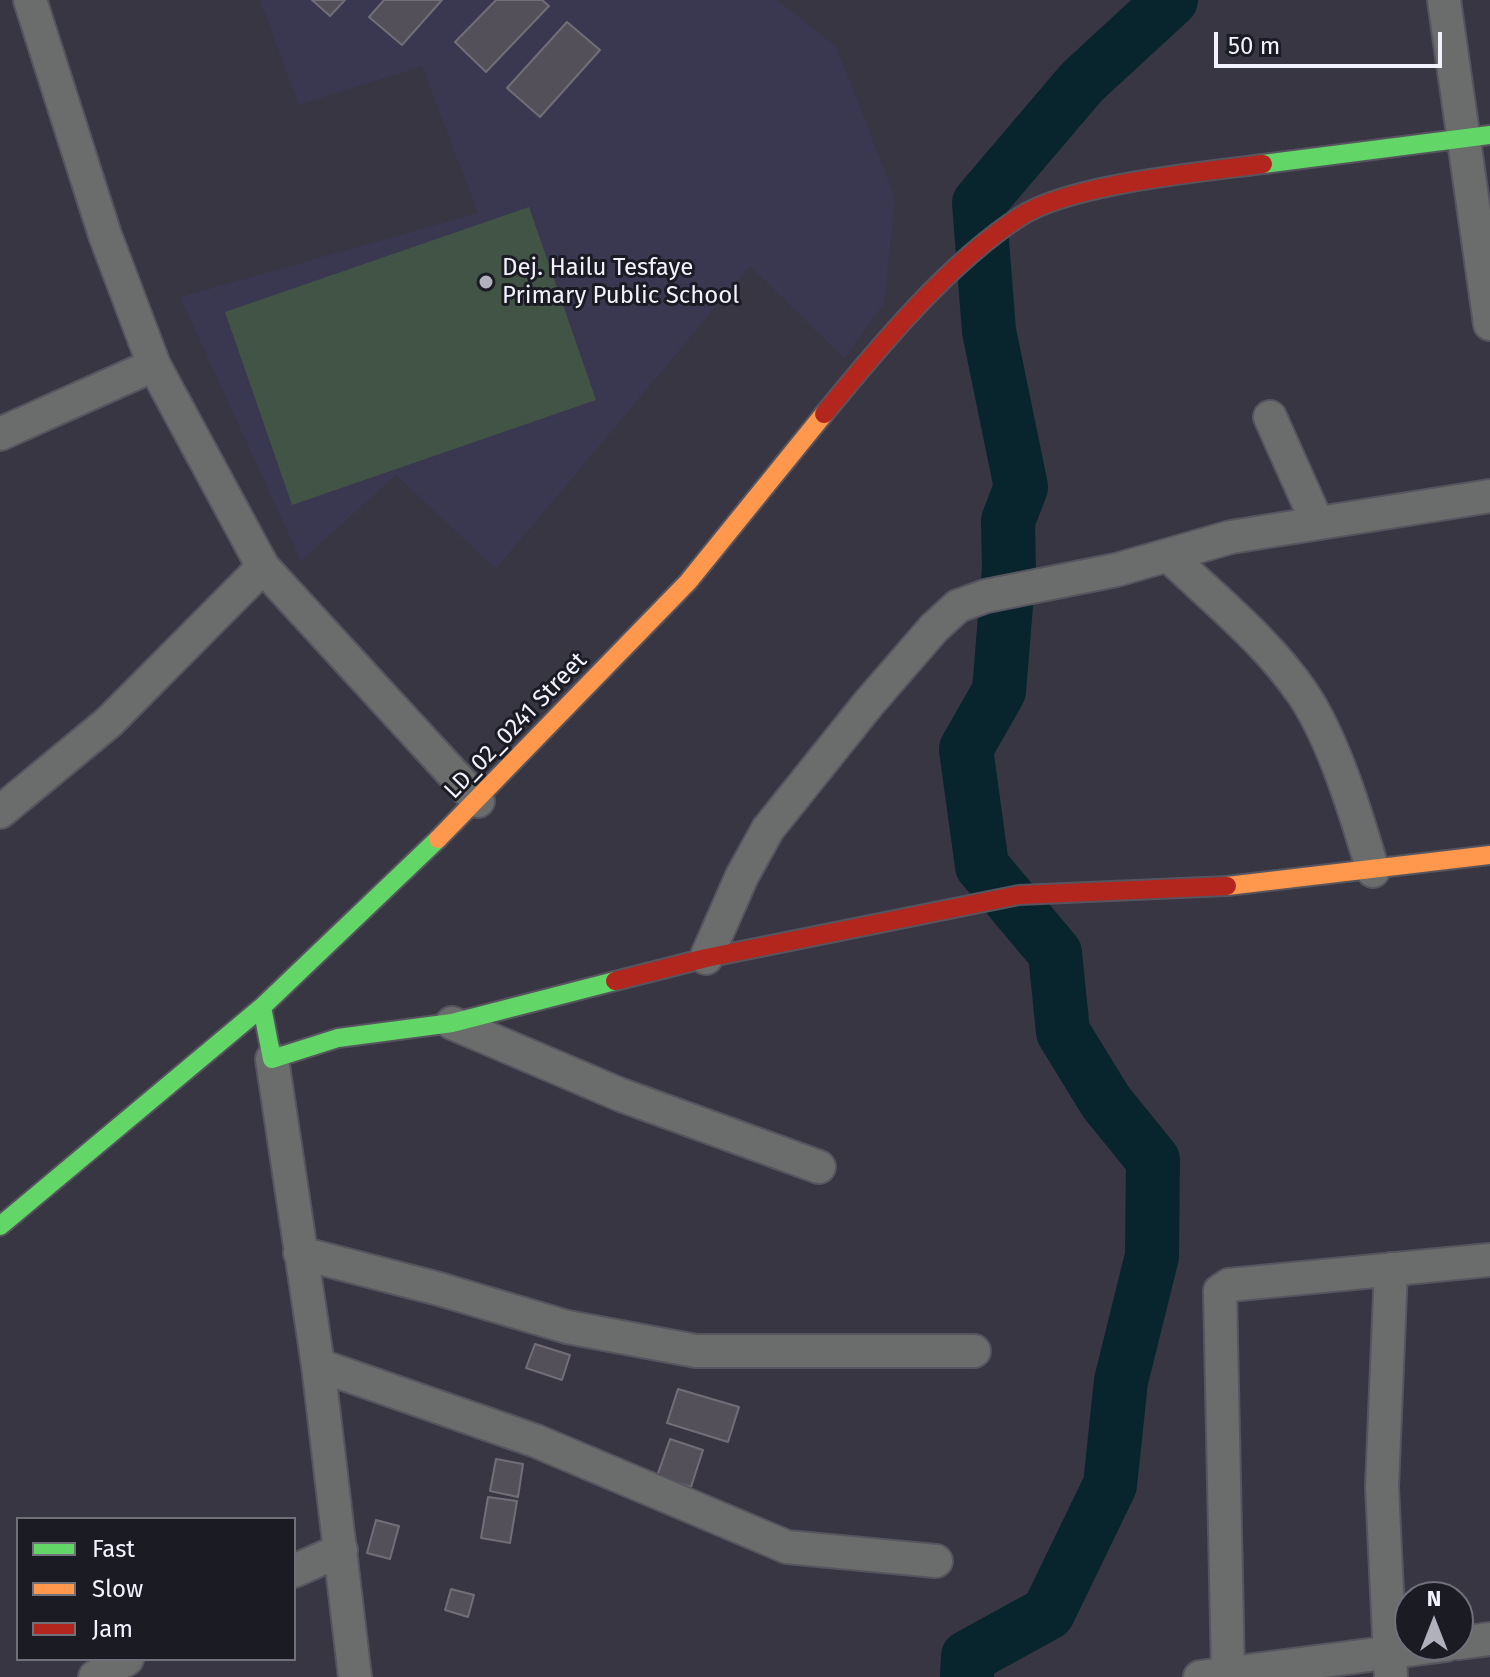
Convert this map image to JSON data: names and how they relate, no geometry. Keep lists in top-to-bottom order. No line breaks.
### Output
{"streets":{"street":["LD_02_0241 Street"]},"places":["Dej. Hailu Tesfaye Primary Public School"],"legend":["Fast","Slow","Jam"],"scale_bar":"50 m","north":"top"}
